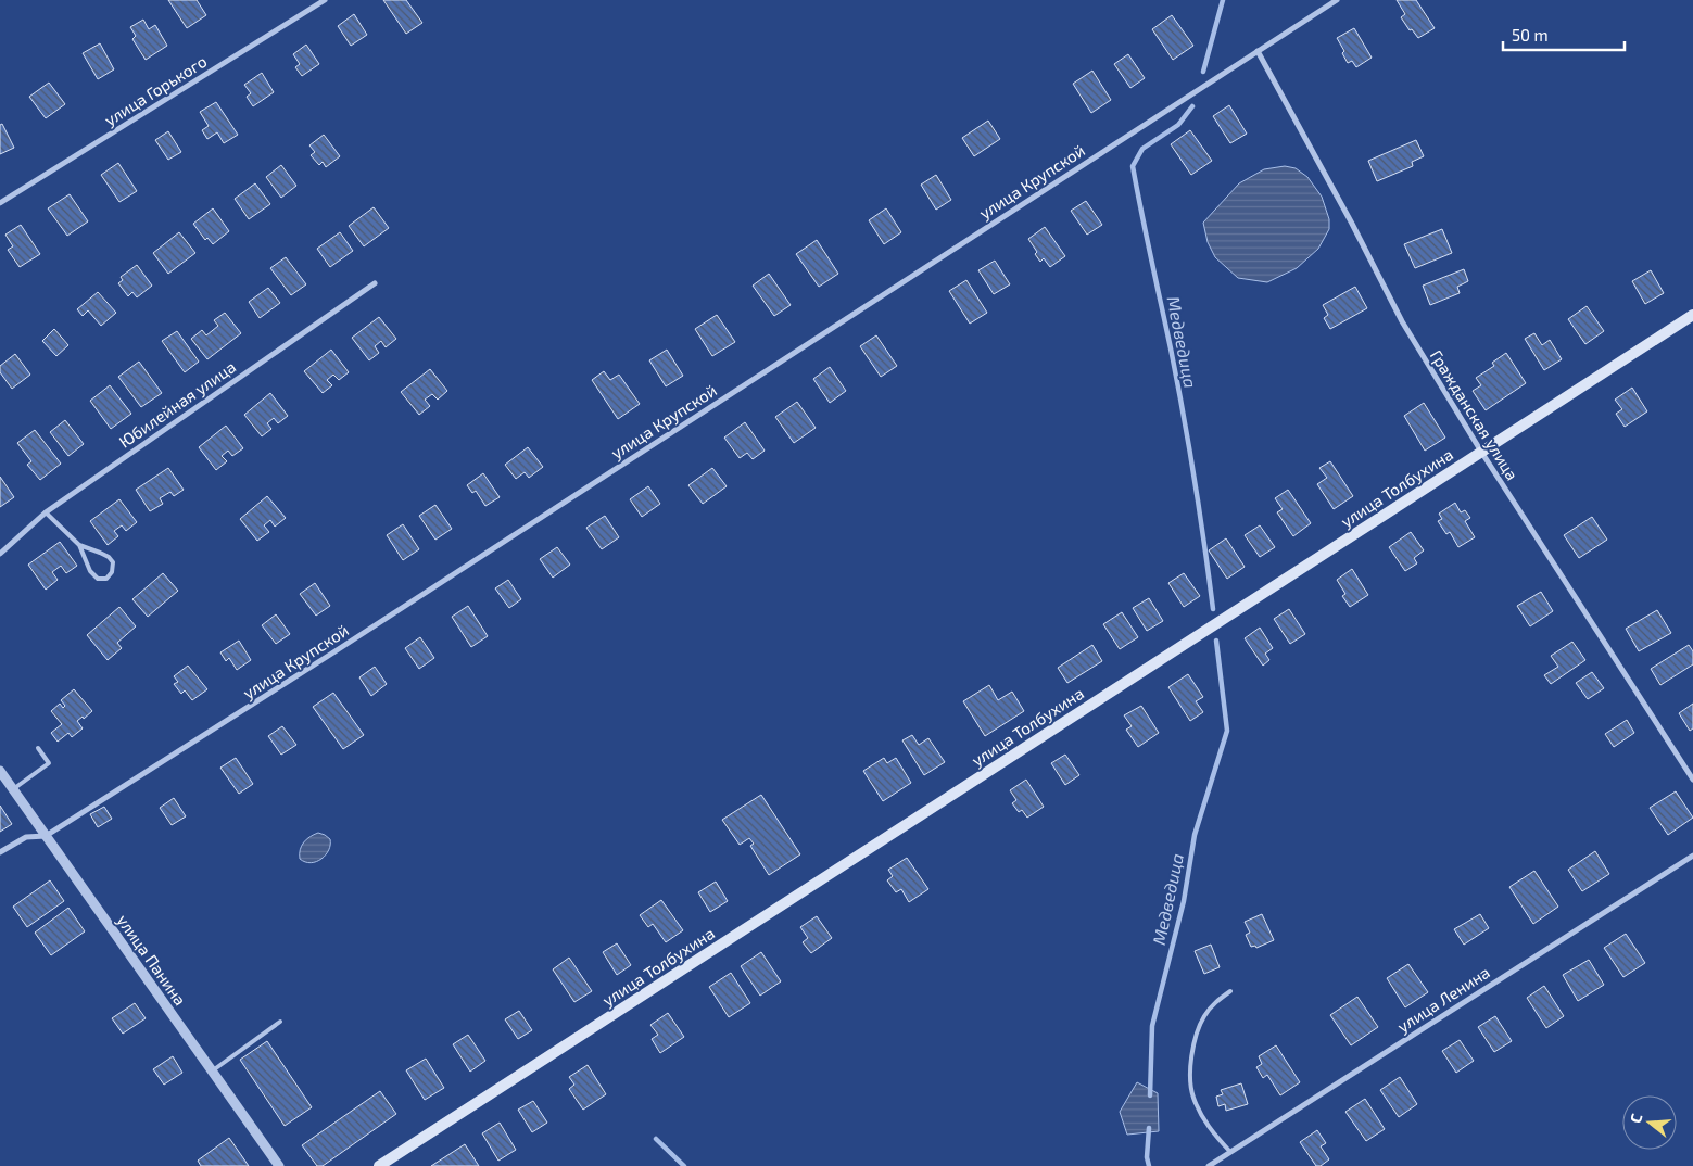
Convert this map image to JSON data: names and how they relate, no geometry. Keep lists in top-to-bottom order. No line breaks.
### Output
{"streets":{"main road":["улица Толбухина"],"street":["улица Горького","улица Крупской","Юбилейная улица","Гражданская улица","улица Панина","улица Ленина"]},"crossings":[["улица Крупской","Гражданская улица"],["улица Крупской","улица Панина"],["Гражданская улица","улица Толбухина"]],"water":["Медведица"],"scale_bar":"50 m","north":"left"}
